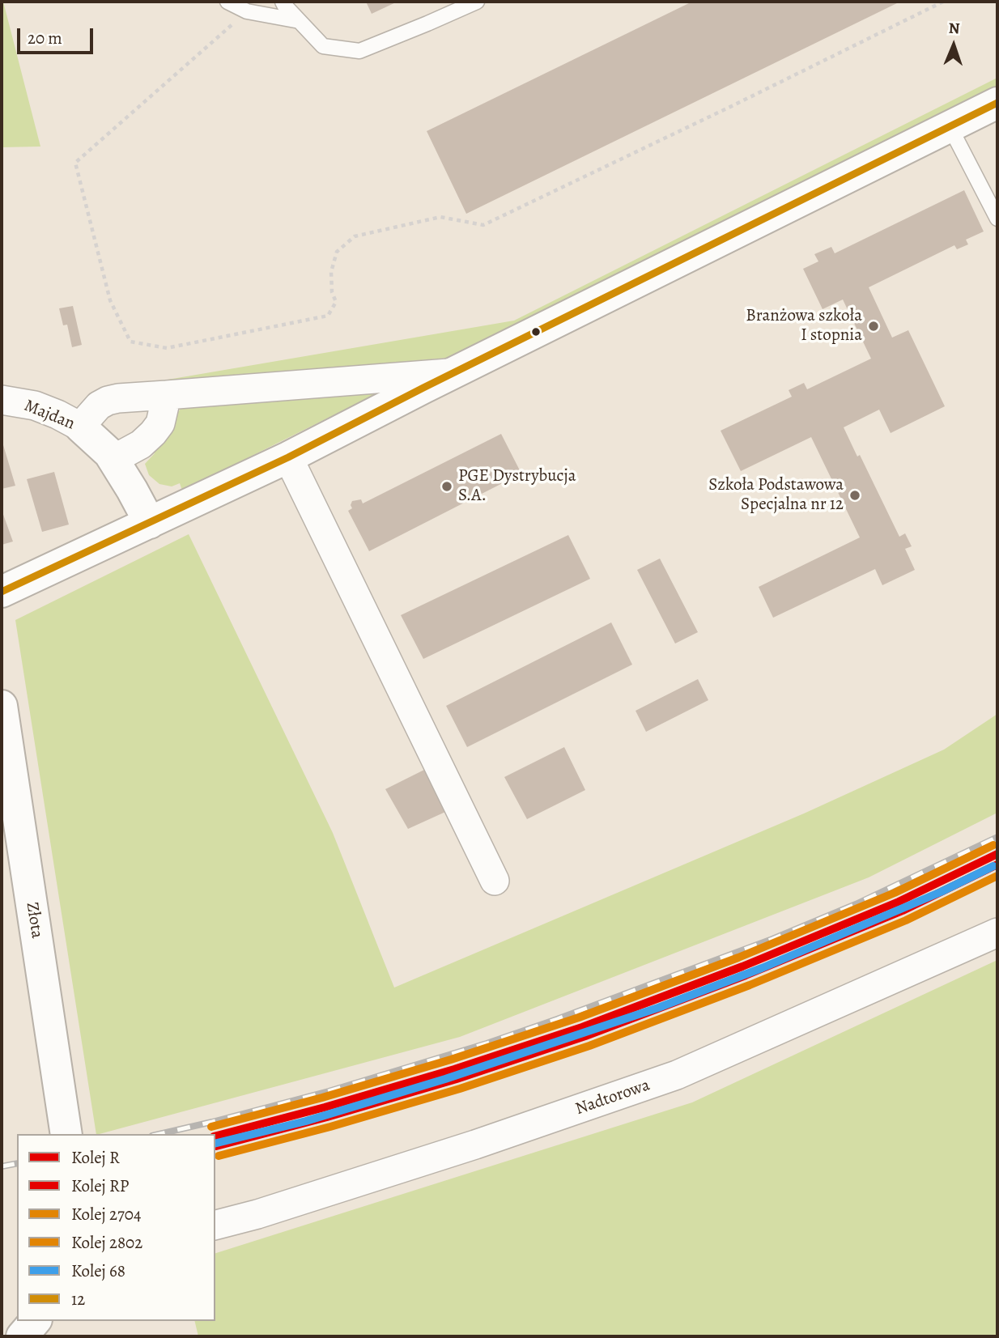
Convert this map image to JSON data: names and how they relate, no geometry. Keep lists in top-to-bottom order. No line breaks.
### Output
{"streets":{"street":["Majdan","Złota","Nadtorowa"]},"places":["Branżowa szkoła I stopnia","PGE Dystrybucja S.A.","Szkoła Podstawowa Specjalna nr 12"],"lines":["transit line 12","rail line 2704","rail line R","rail line RP","rail line 68","rail line 2802"],"legend":["Kolej R","Kolej RP","Kolej 2704","Kolej 2802","Kolej 68","12"],"scale_bar":"20 m","north":"top"}
